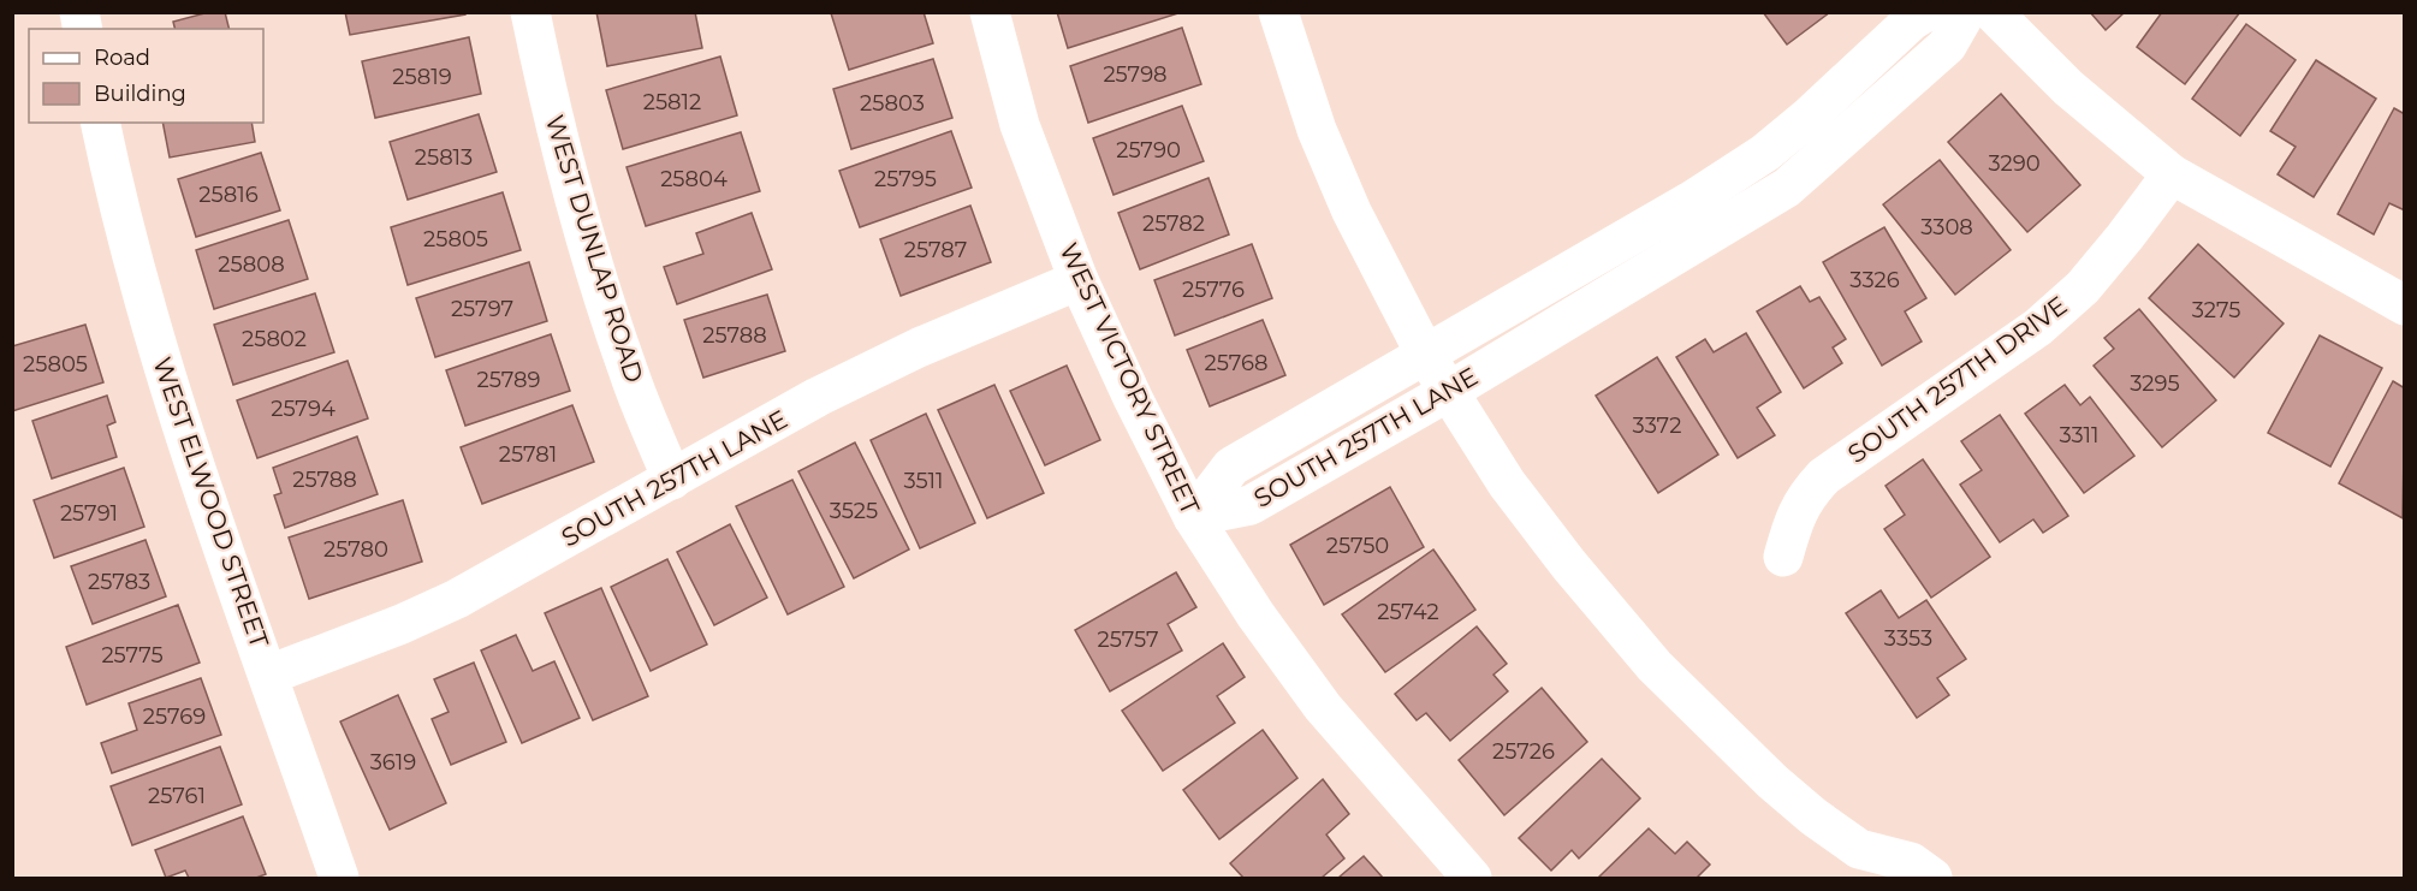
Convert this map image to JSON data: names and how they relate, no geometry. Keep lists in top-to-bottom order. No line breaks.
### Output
{"streets":{"street":["WEST DUNLAP ROAD","WEST VICTORY STREET","SOUTH 257TH DRIVE","SOUTH 257TH LANE","WEST ELWOOD STREET"]},"crossings":[["WEST DUNLAP ROAD","SOUTH 257TH LANE"],["WEST VICTORY STREET","SOUTH 257TH LANE"],["SOUTH 257TH LANE","WEST ELWOOD STREET"]],"house_numbers":["25798","25819","25812","25803","25790","25813","3290","25804","25795","25816","25782","3308","25805","25787","25808","3326","25776","25797","3275","25788","25802","25768","25805","25789","3295","25794","3372","3311","25781","25788","3511","3525","25791","25750","25780","25783","25742","3353","25757","25775","25769","25726","3619","25761"],"legend":["Road","Building"]}
